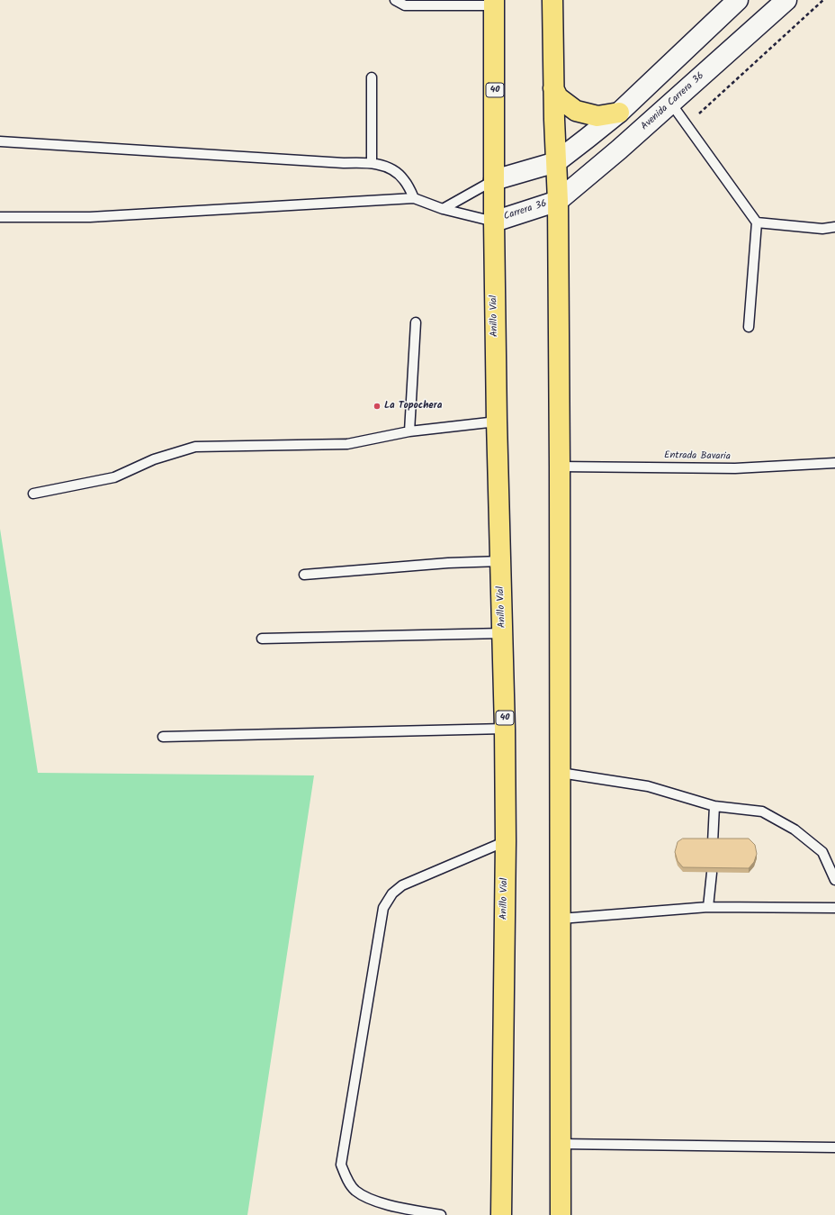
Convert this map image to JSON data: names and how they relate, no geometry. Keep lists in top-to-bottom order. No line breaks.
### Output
{"streets":{"highway":["40","Anillo Vial"],"main road":["Avenida Carrera 36","Carrera 36"],"lane":["Entrada Bavaria"]},"crossings":[["Avenida Carrera 36","Carrera 36"],["Carrera 36","Anillo Vial"]],"places":["La Topochera"]}
